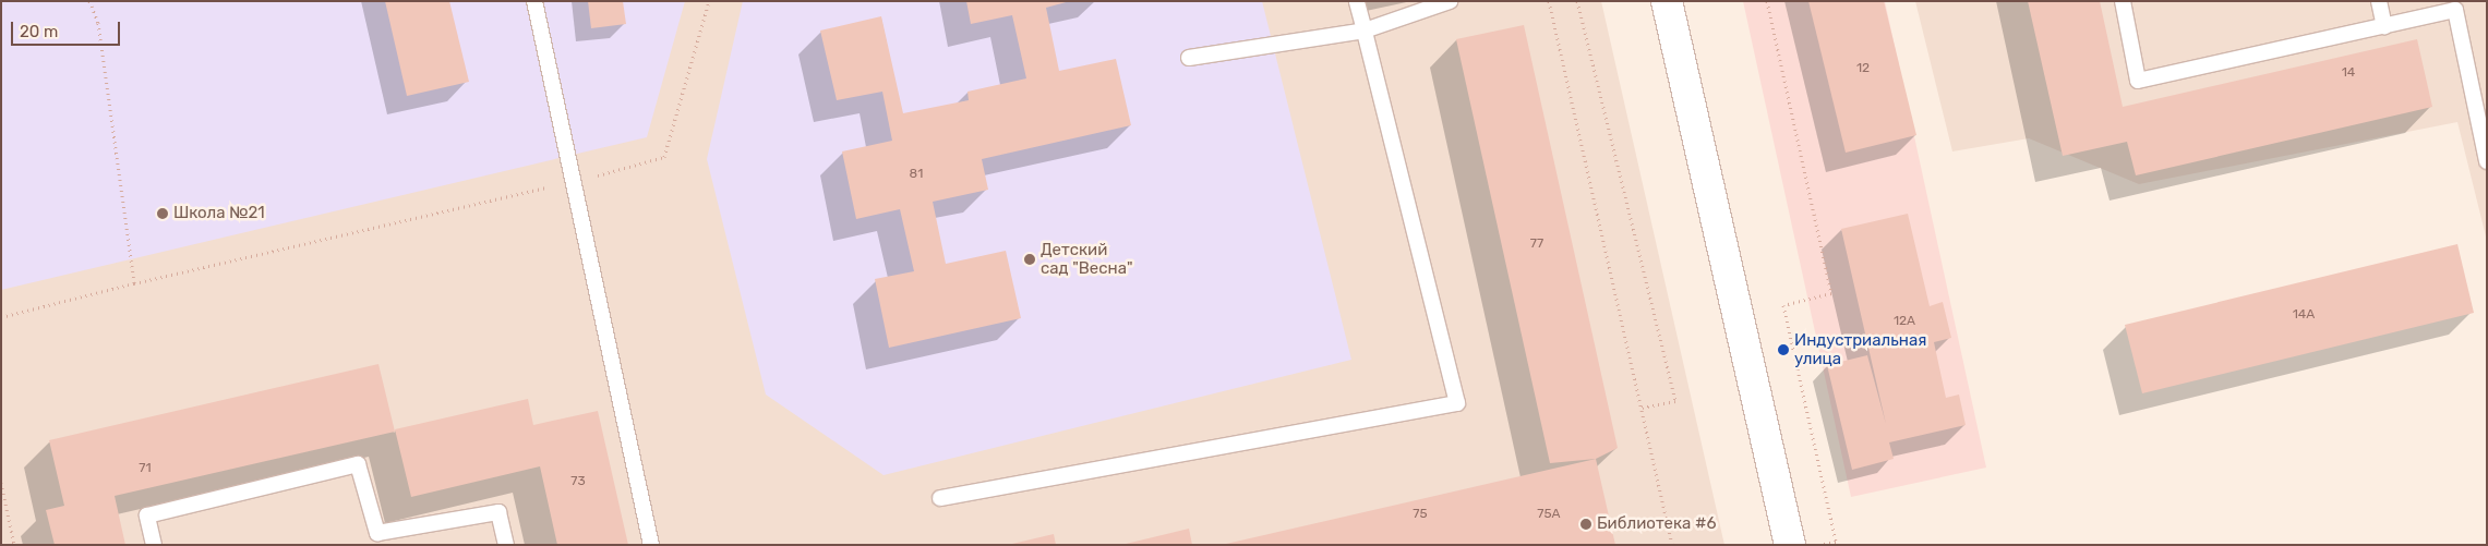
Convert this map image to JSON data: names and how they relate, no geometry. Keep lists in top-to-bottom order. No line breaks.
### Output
{"places":["Школа №21","Детский сад \"Весна\"","Индустриальная улица","Библиотека #6"],"house_numbers":["12","14","81","77","14А","12А","71","73","75","75А"],"scale_bar":"20 m"}
